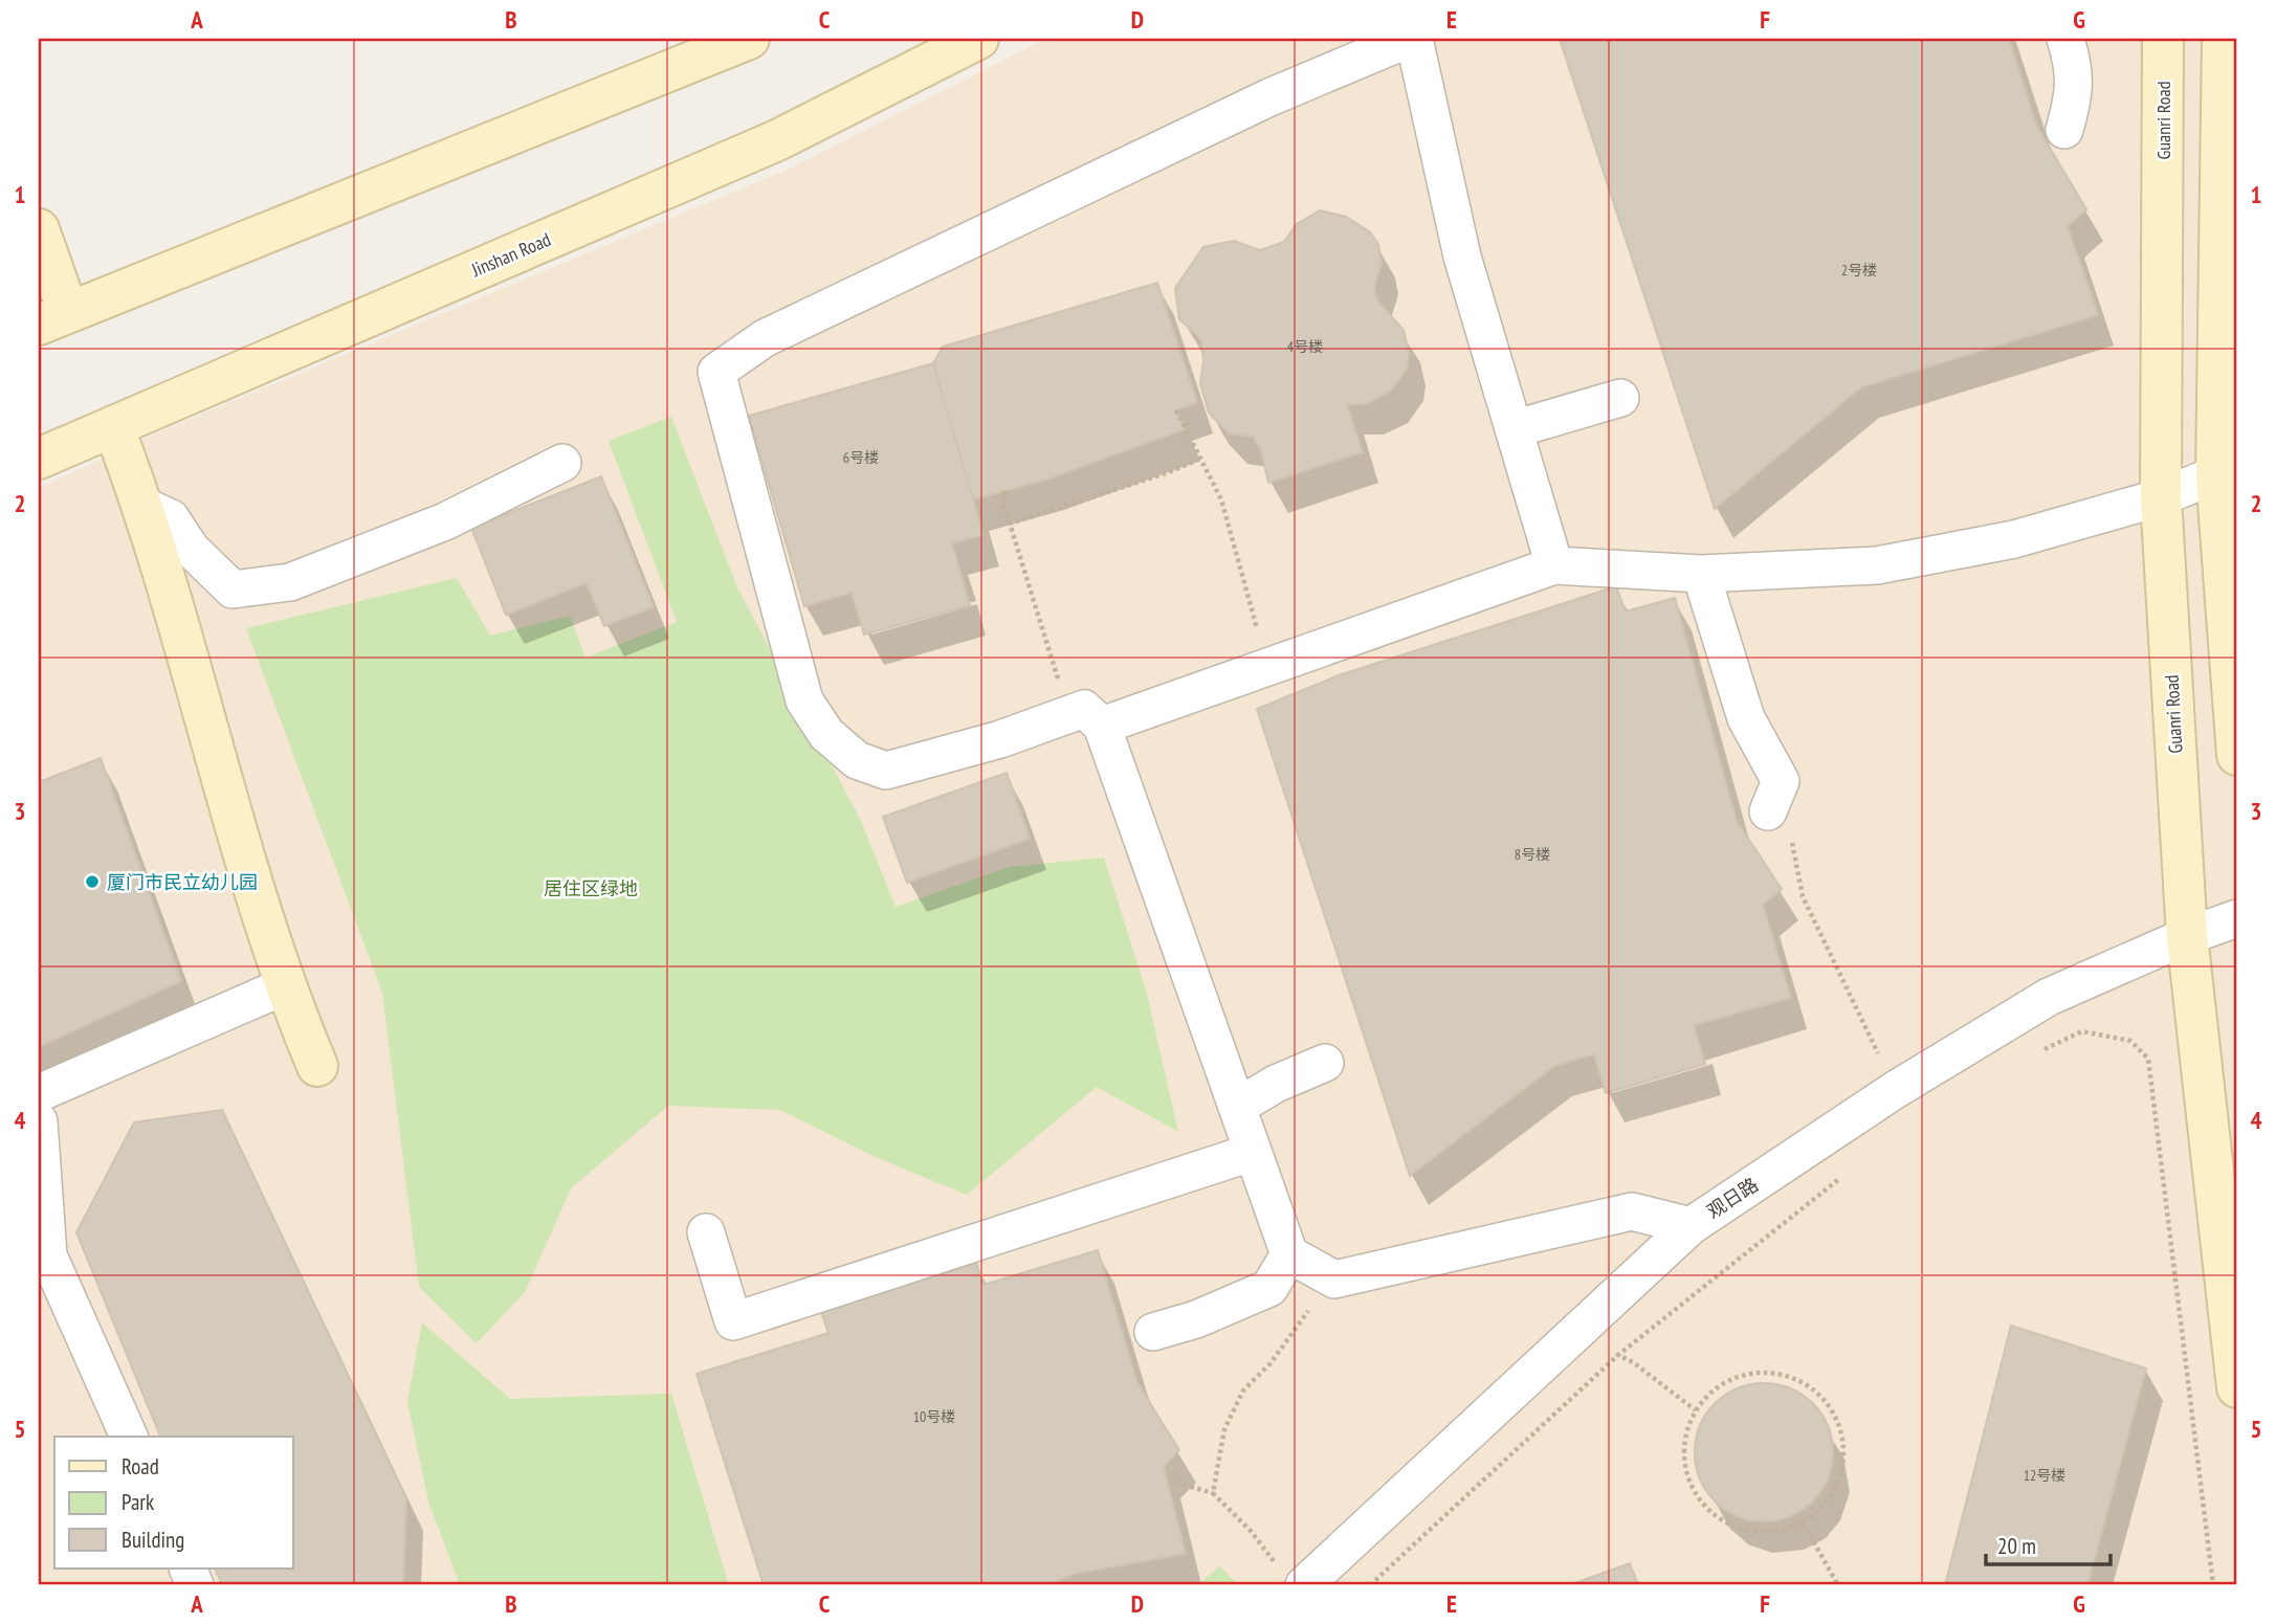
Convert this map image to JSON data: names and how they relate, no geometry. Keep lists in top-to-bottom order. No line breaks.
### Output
{"streets":{"street":["Guanri Road","Jinshan Road","观日路"]},"crossings":[["Guanri Road","观日路"]],"parks":["居住区绿地"],"places":["厦门市民立幼儿园"],"house_numbers":["2号楼","4号楼","6号楼","8号楼","10号楼","12号楼"],"legend":["Road","Park","Building"],"scale_bar":"20 m","grid":{"columns":["A","B","C","D","E","F","G"],"rows":["1","2","3","4","5"]}}
